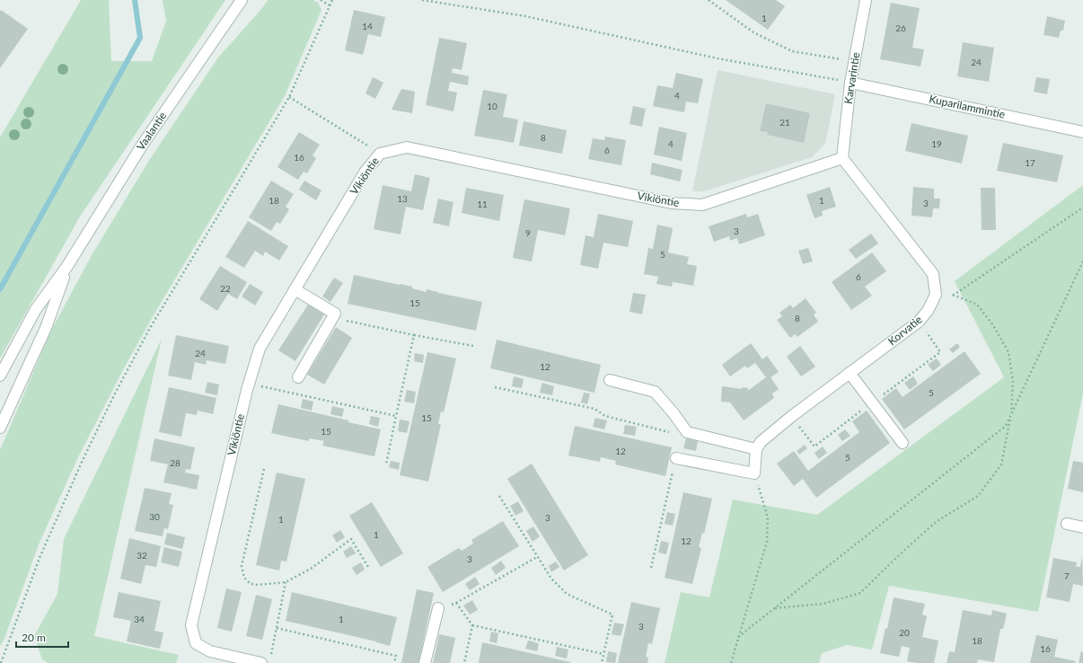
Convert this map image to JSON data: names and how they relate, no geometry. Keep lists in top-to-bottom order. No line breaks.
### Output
{"streets":{"street":["Karvarintie","Kuparilammintie","Vaalantie","Vikiöntie","Korvatie"]},"crossings":[["Karvarintie","Kuparilammintie"],["Karvarintie","Vikiöntie"],["Karvarintie","Korvatie"],["Vikiöntie","Korvatie"]],"house_numbers":["1","14","26","24","4","10","21","8","4","19","6","16","17","13","18","1","3","11","3","9","5","6","22","15","8","24","12","5","15","15","12","5","28","30","3","1","1","12","32","3","7","34","1","3","20","18","16"],"scale_bar":"20 m"}
